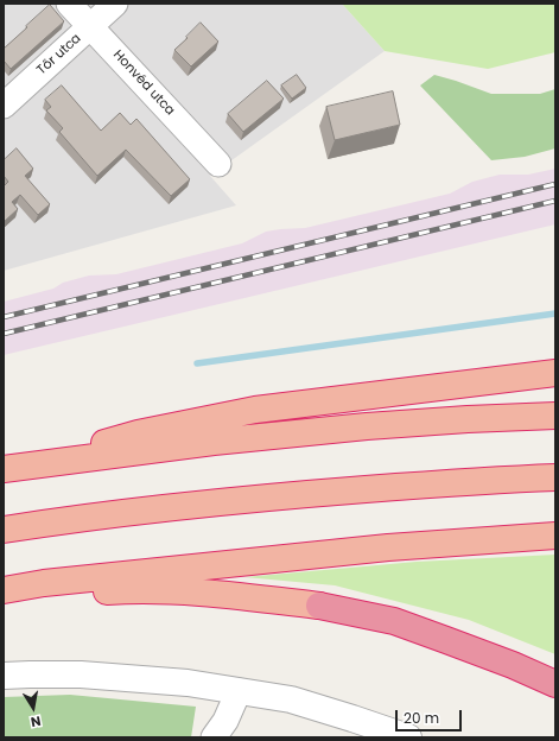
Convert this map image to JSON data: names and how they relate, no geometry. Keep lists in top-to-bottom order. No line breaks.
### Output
{"streets":{"street":["Tőr utca","Honvéd utca"]},"crossings":[["Tőr utca","Honvéd utca"]],"scale_bar":"20 m","north":"bottom"}
